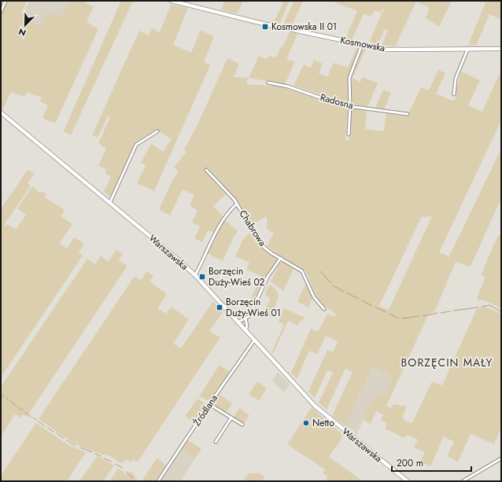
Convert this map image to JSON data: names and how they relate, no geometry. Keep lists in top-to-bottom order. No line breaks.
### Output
{"streets":{"main road":["Kosmowska","Warszawska"],"street":["Radosna","Chabrowa","Źródlana"]},"crossings":[["Warszawska","Źródlana"]],"districts":["BORZĘCIN MAŁY"],"places":{"transit":["Kosmowska II 01","Borzęcin Duży-Wieś 02","Borzęcin Duży-Wieś 01"],"other":["Netto"]},"scale_bar":"200 m","north":"bottom left"}
